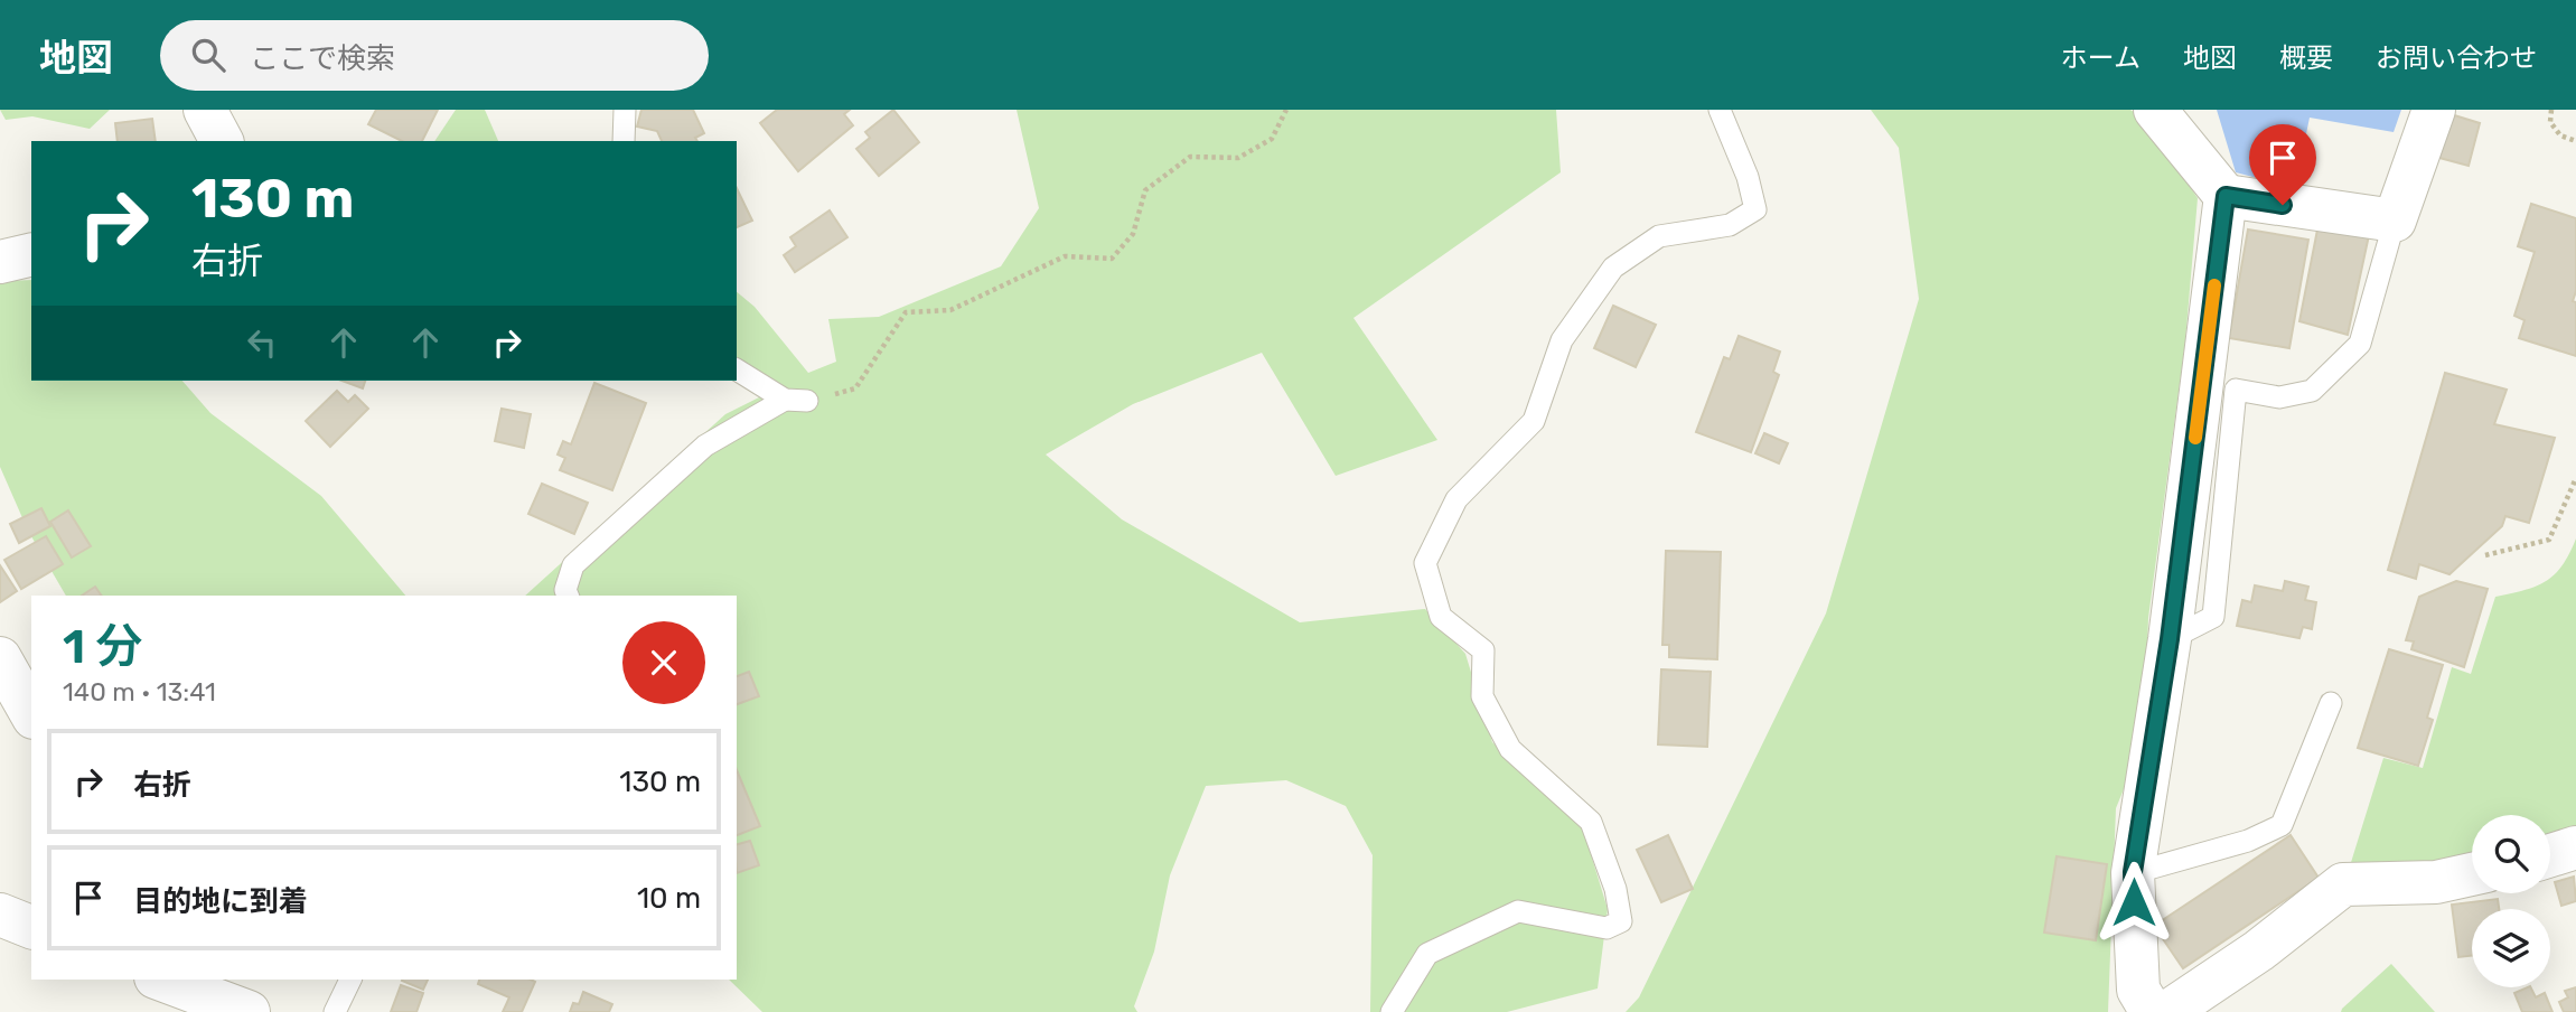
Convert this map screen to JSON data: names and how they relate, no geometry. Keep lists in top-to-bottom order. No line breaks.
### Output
{"page":{"header":"地図","search":"ここで検索","nav":["ホーム","地図","概要","お問い合わせ"],"turn":["130 m","右折"],"heading":["1 分","140 m · 13:41"],"list":[{"name":"右折","value":"130 m"},{"name":"目的地に到着","value":"10 m"}]}}
